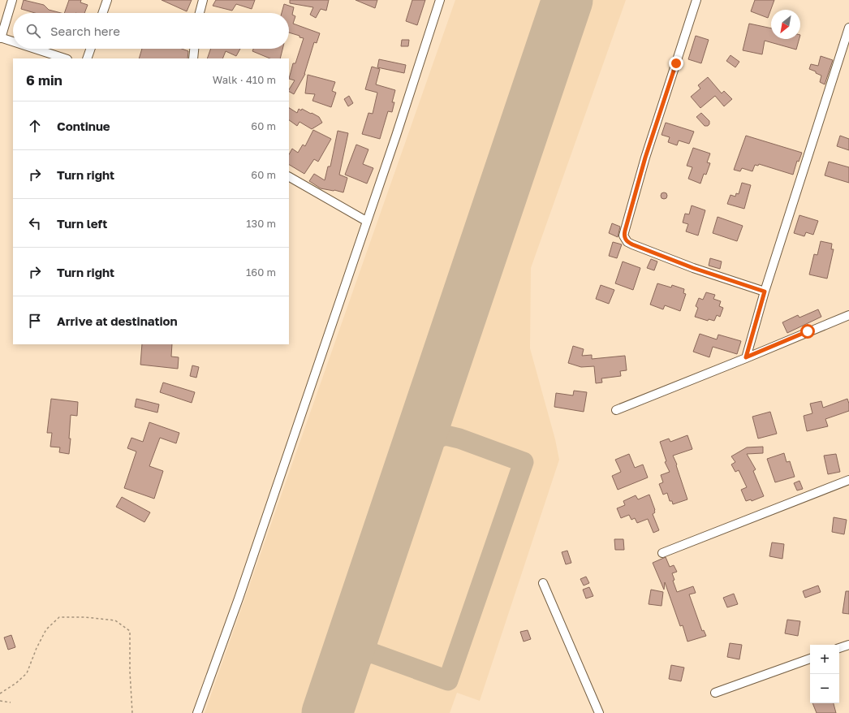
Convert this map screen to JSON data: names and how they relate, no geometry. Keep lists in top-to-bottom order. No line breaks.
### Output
{"north":"bottom left","page":{"search":"Search here","heading":["6 min","Walk · 410 m"],"list":[["Continue","60 m"],["Turn right","60 m"],["Turn left","130 m"],["Turn right","160 m"],"Arrive at destination"],"map_buttons":["+","−"]}}
